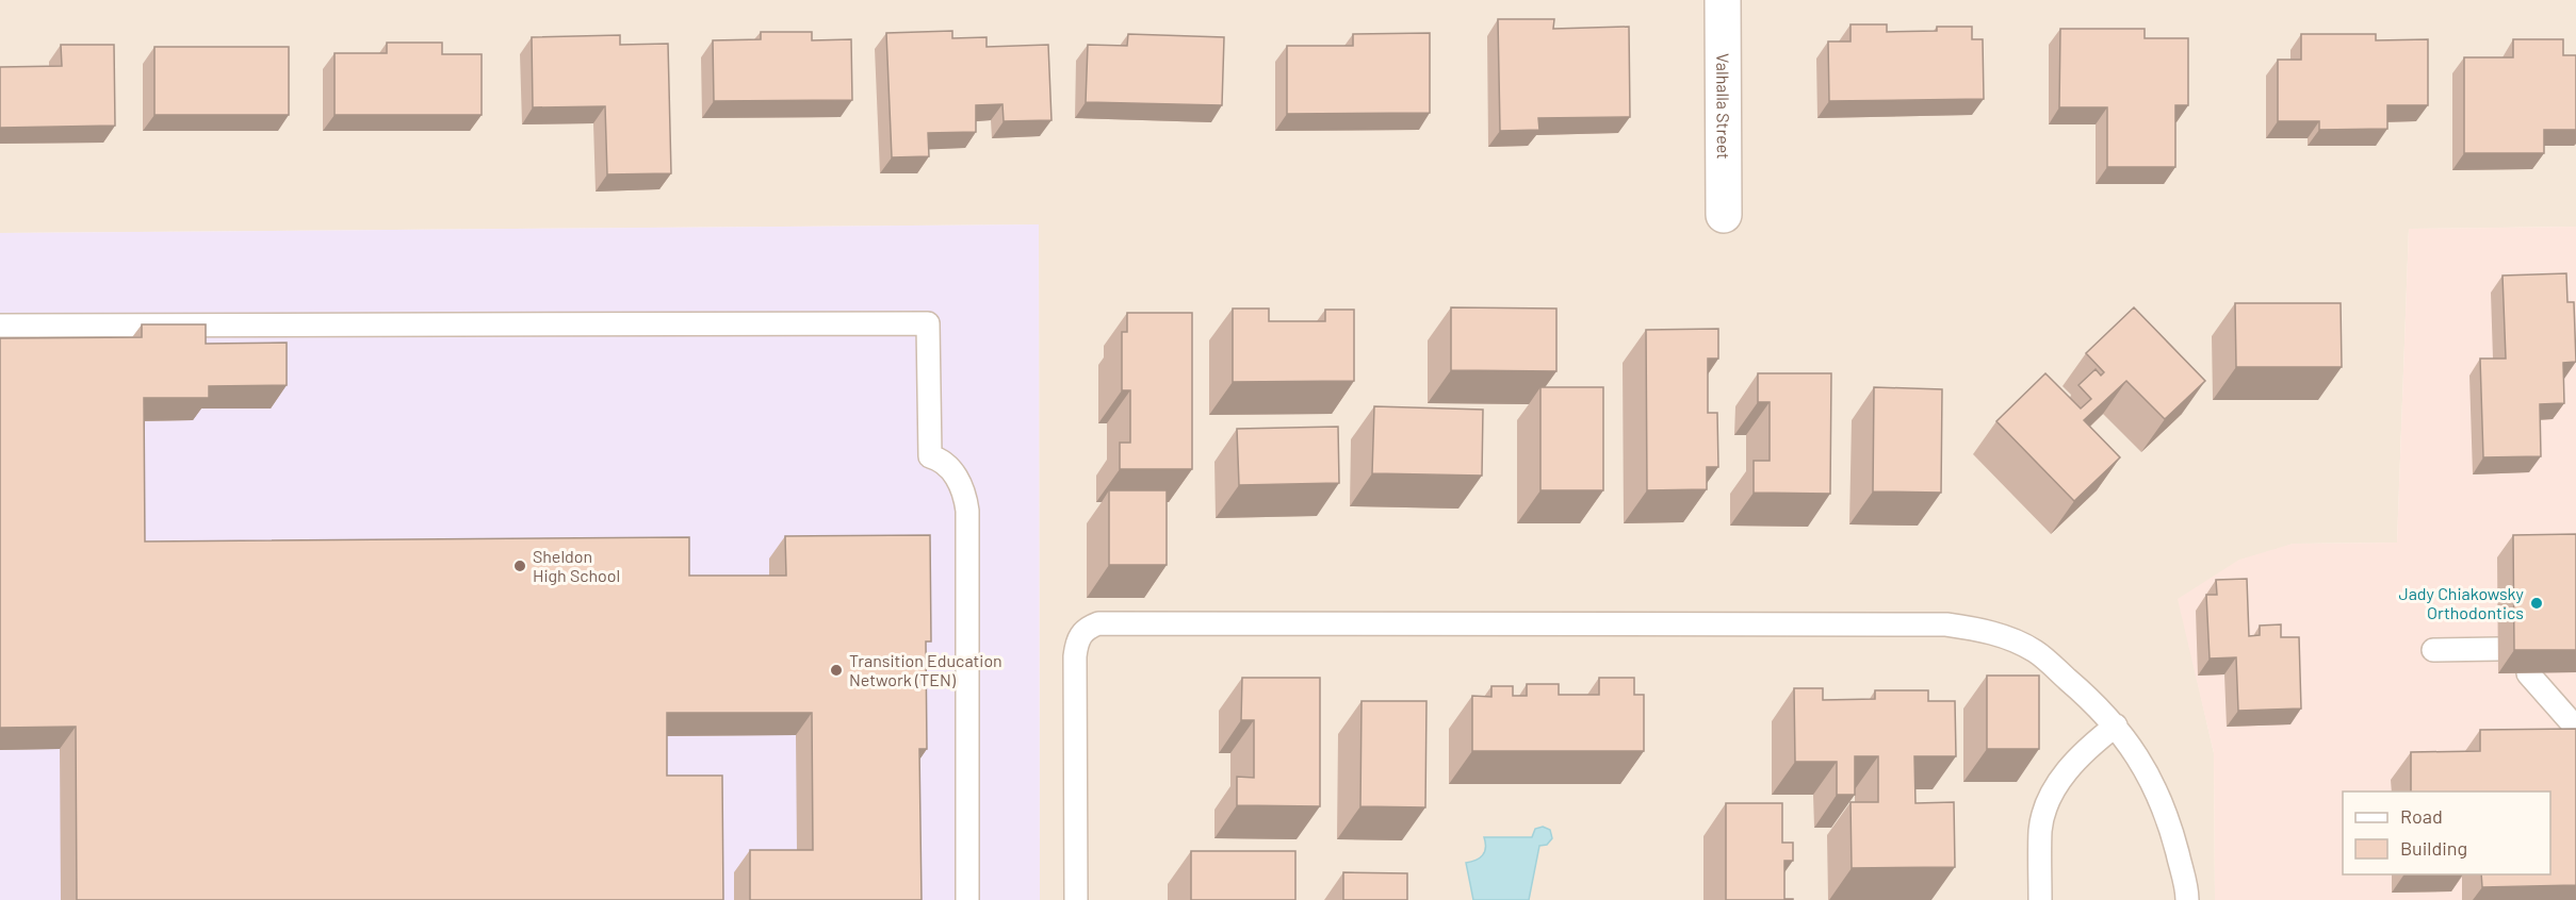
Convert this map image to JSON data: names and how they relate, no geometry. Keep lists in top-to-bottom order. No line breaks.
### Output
{"streets":{"street":["Valhalla Street"]},"places":["Sheldon High School","Jady Chiakowsky Orthodontics","Transition Education Network (TEN)"],"legend":["Road","Building"]}
